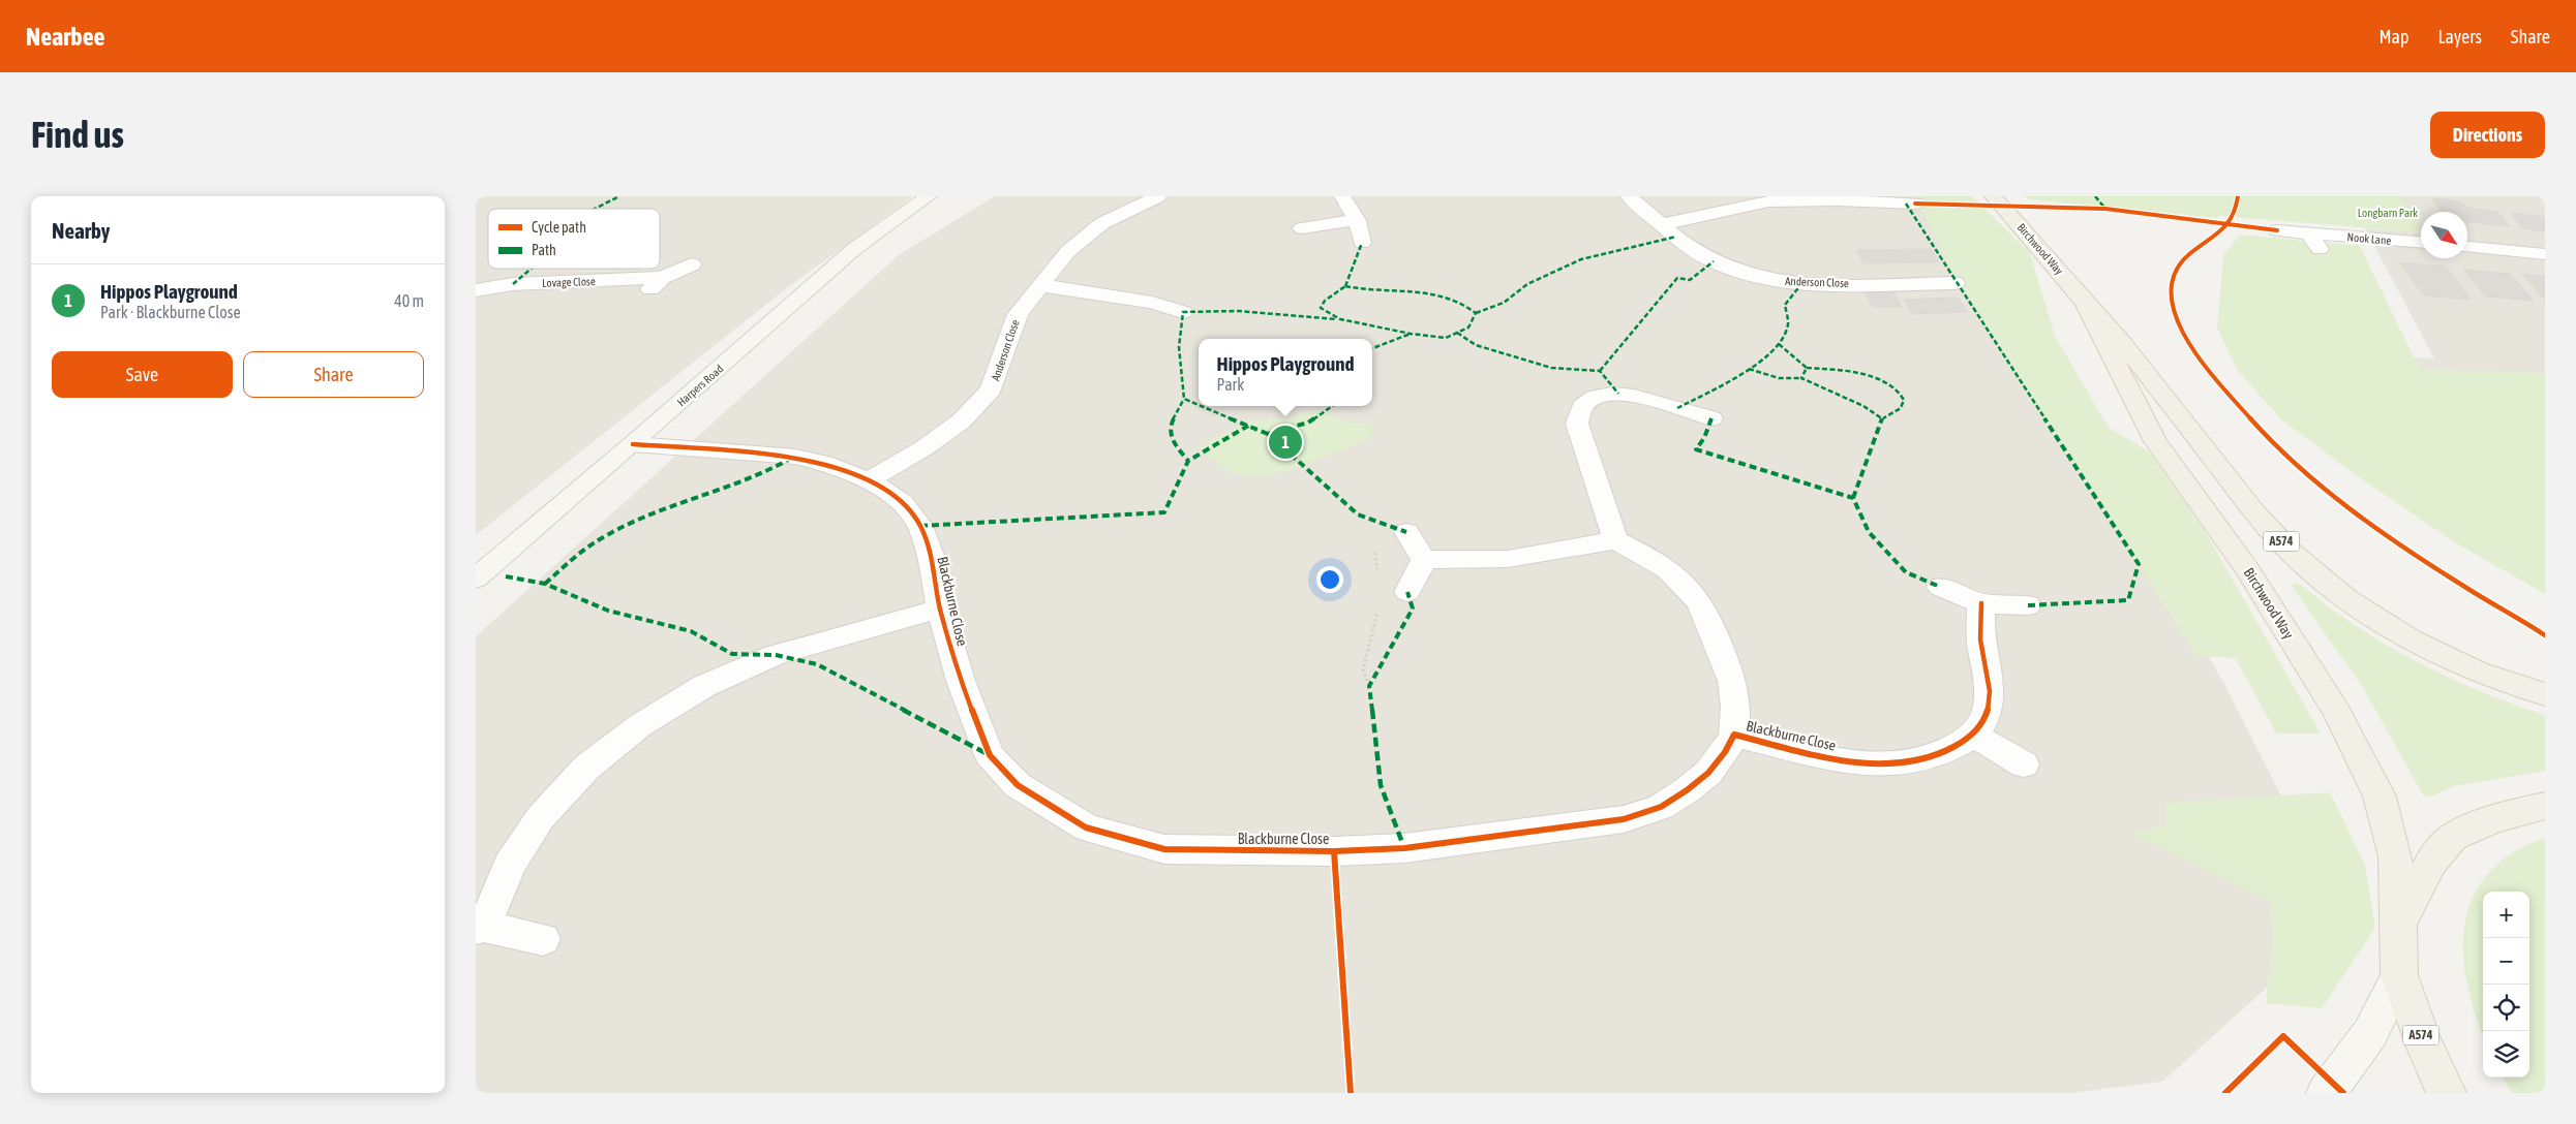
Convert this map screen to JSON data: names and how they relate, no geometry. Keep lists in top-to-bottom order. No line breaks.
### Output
{"streets":{"main road":["Birchwood Way","A574"],"street":["Nook Lane","Lovage Close","Anderson Close","Harpers Road","Blackburne Close"]},"crossings":[["Birchwood Way","A574"],["Anderson Close","Blackburne Close"],["Harpers Road","Blackburne Close"]],"parks":["Longbarn Park"],"legend":["Cycle path","Path"],"north":"bottom right","page":{"header":"Nearbee","nav":["Map","Layers","Share"],"buttons":["Directions",["Save","Share"]],"title":"Find us","heading":"Nearby","list":[{"mark":"1","name":"Hippos Playground","note":"Park · Blackburne Close","value":"40 m"}],"popup":["Hippos Playground","Park"],"pins":"1","map_buttons":["+","−"]}}
